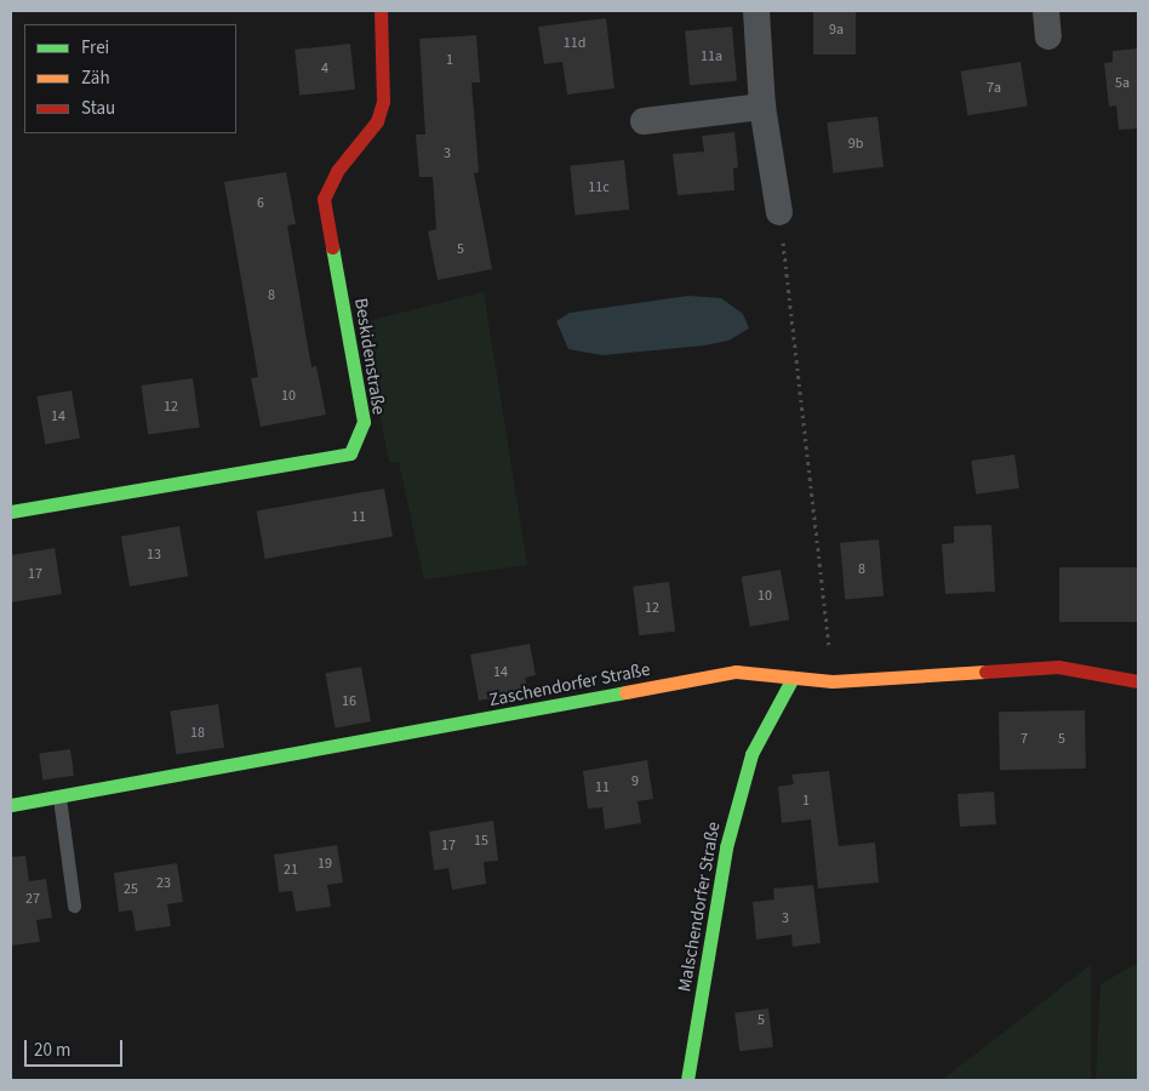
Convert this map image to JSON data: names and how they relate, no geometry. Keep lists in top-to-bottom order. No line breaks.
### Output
{"streets":{"street":["Beskidenstraße","Zaschendorfer Straße","Malschendorfer Straße"]},"crossings":[["Zaschendorfer Straße","Malschendorfer Straße"]],"house_numbers":["9a","11d","11a","1","4","5a","7a","9b","3","11c","6","5","8","10","12","14","11","13","8","17","10","12","14","16","18","7","5","9","11","1","15","17","19","21","23","25","27","3","5"],"legend":["Frei","Zäh","Stau"],"scale_bar":"20 m"}
